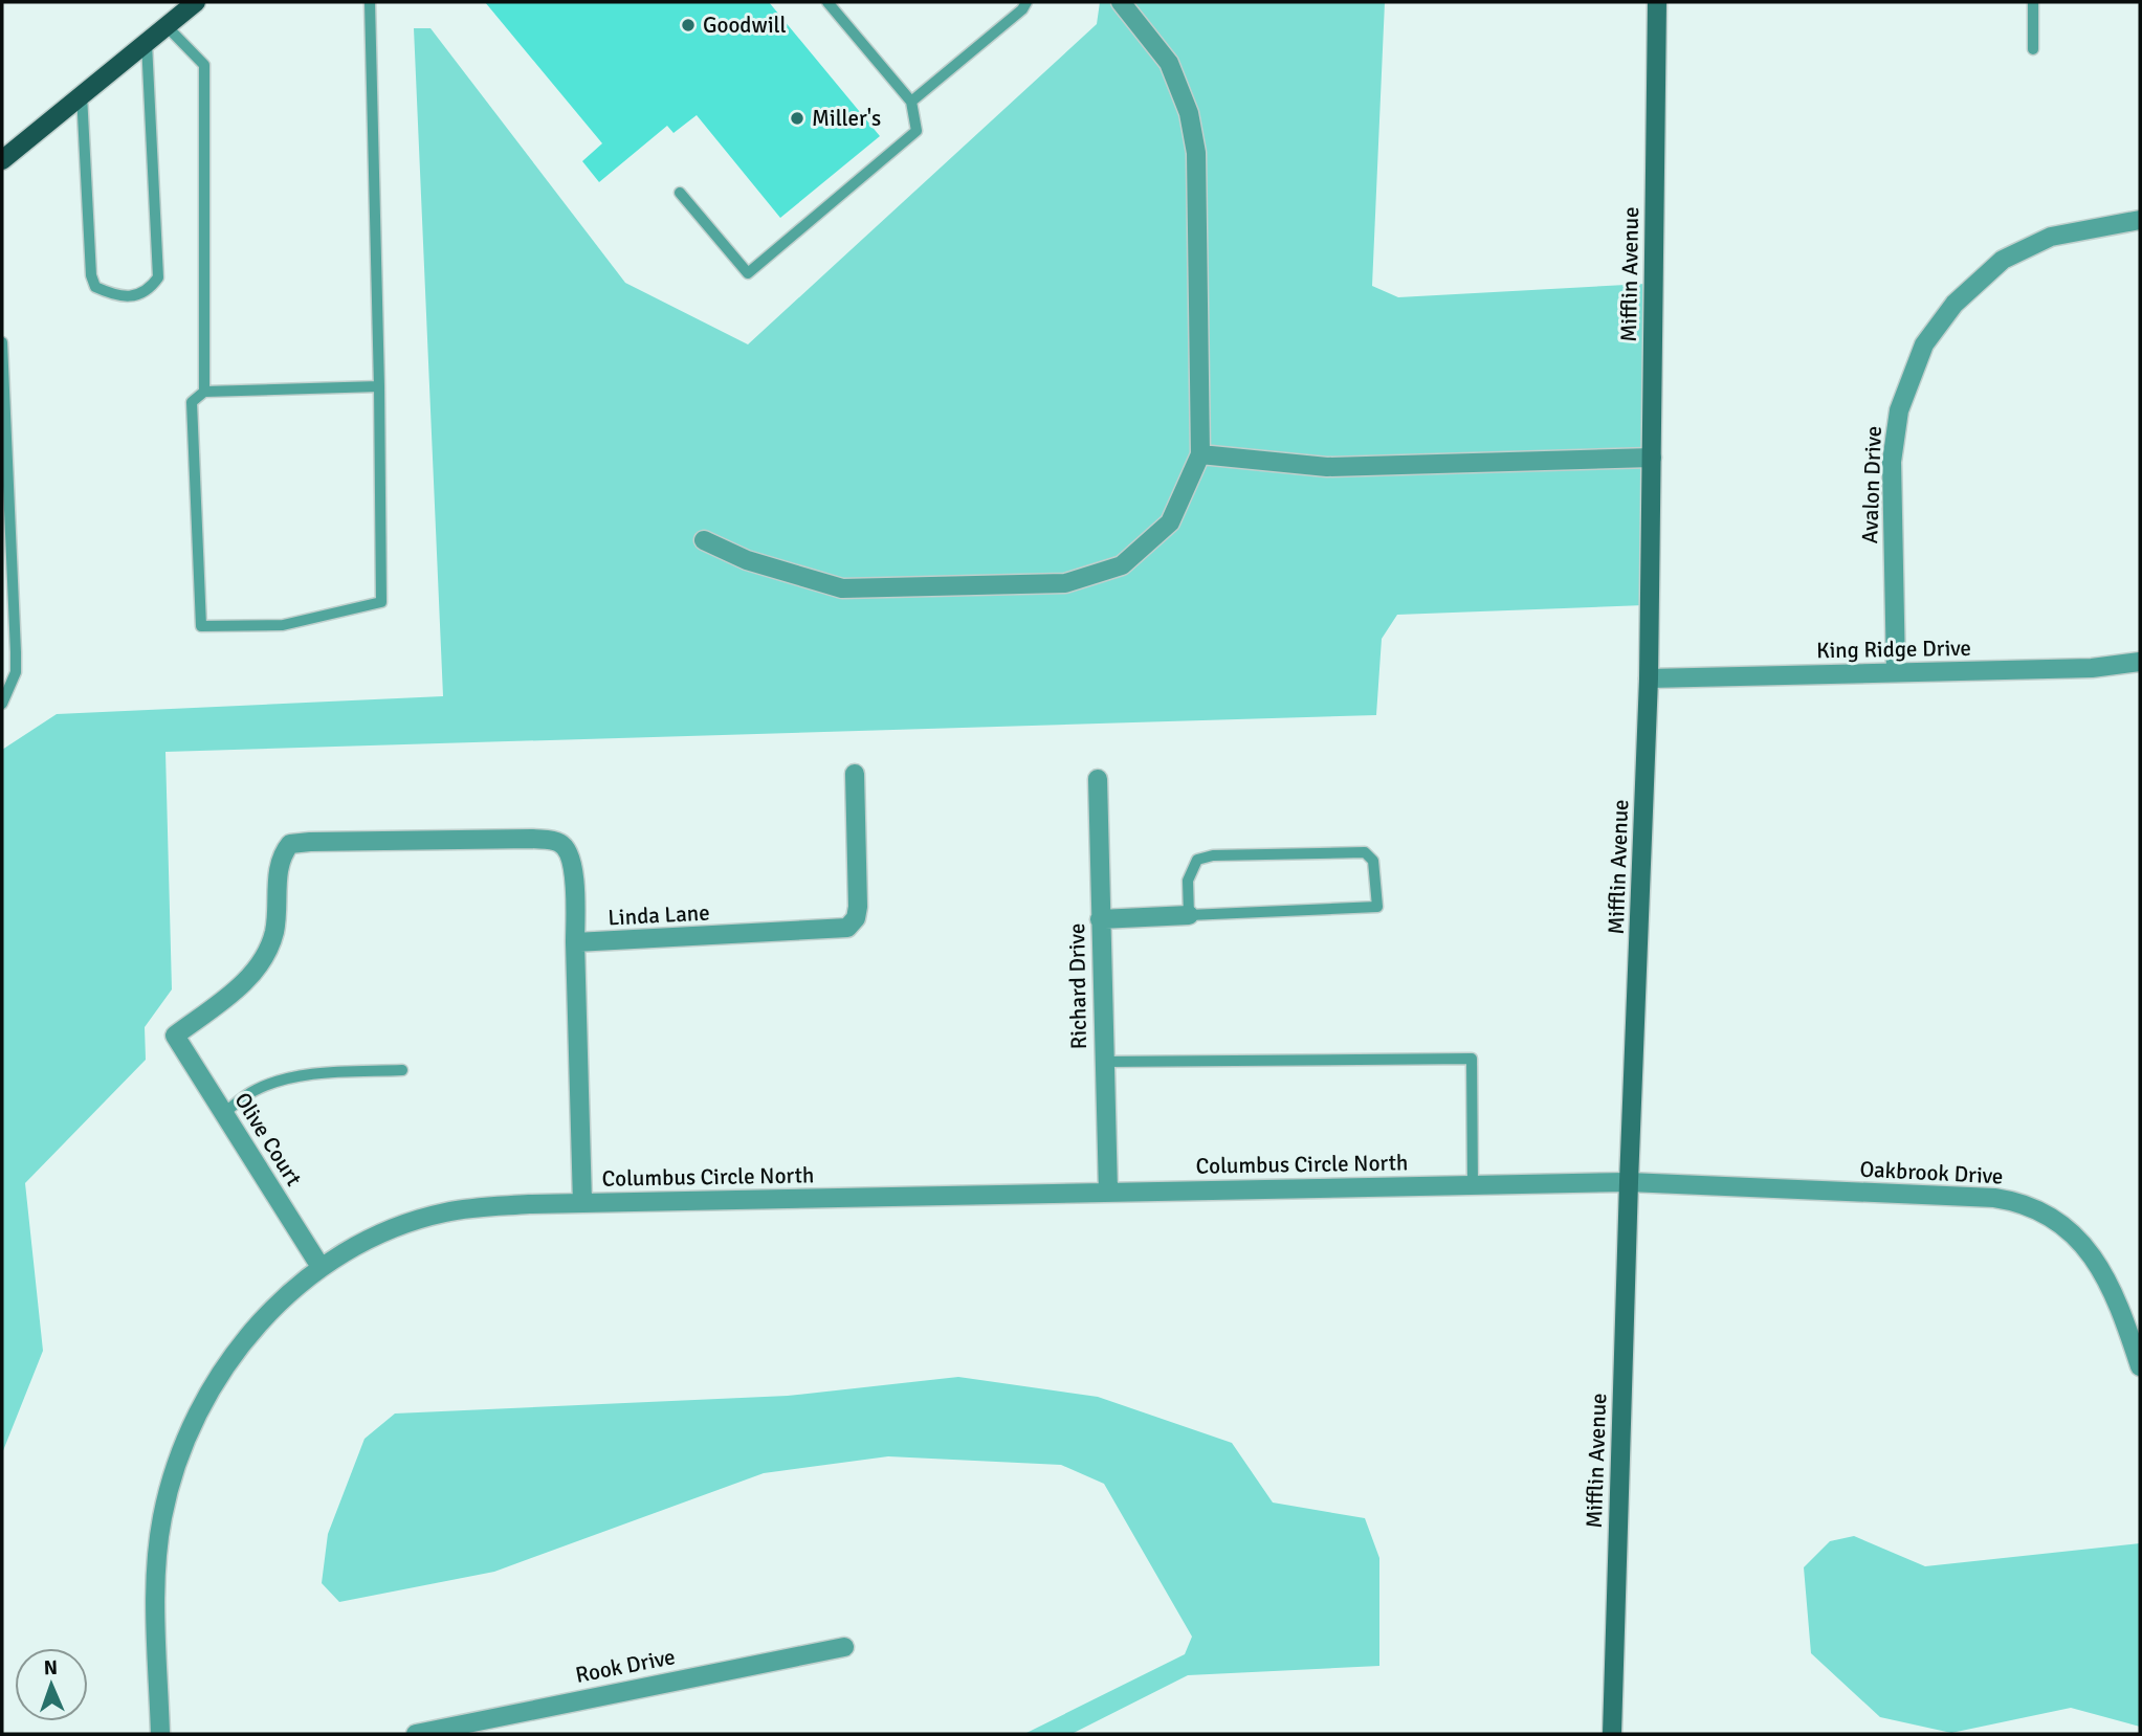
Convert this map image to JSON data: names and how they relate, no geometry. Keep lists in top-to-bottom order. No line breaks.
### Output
{"streets":{"street":["Mifflin Avenue","Avalon Drive","King Ridge Drive","Linda Lane","Richard Drive","Olive Court","Columbus Circle North","Oakbrook Drive","Rook Drive"]},"crossings":[["Mifflin Avenue","King Ridge Drive"],["Mifflin Avenue","Columbus Circle North"],["Mifflin Avenue","Oakbrook Drive"],["Avalon Drive","King Ridge Drive"],["Linda Lane","Olive Court"],["Richard Drive","Columbus Circle North"],["Olive Court","Columbus Circle North"],["Columbus Circle North","Oakbrook Drive"]],"places":["Goodwill","Miller's"],"north":"top"}
